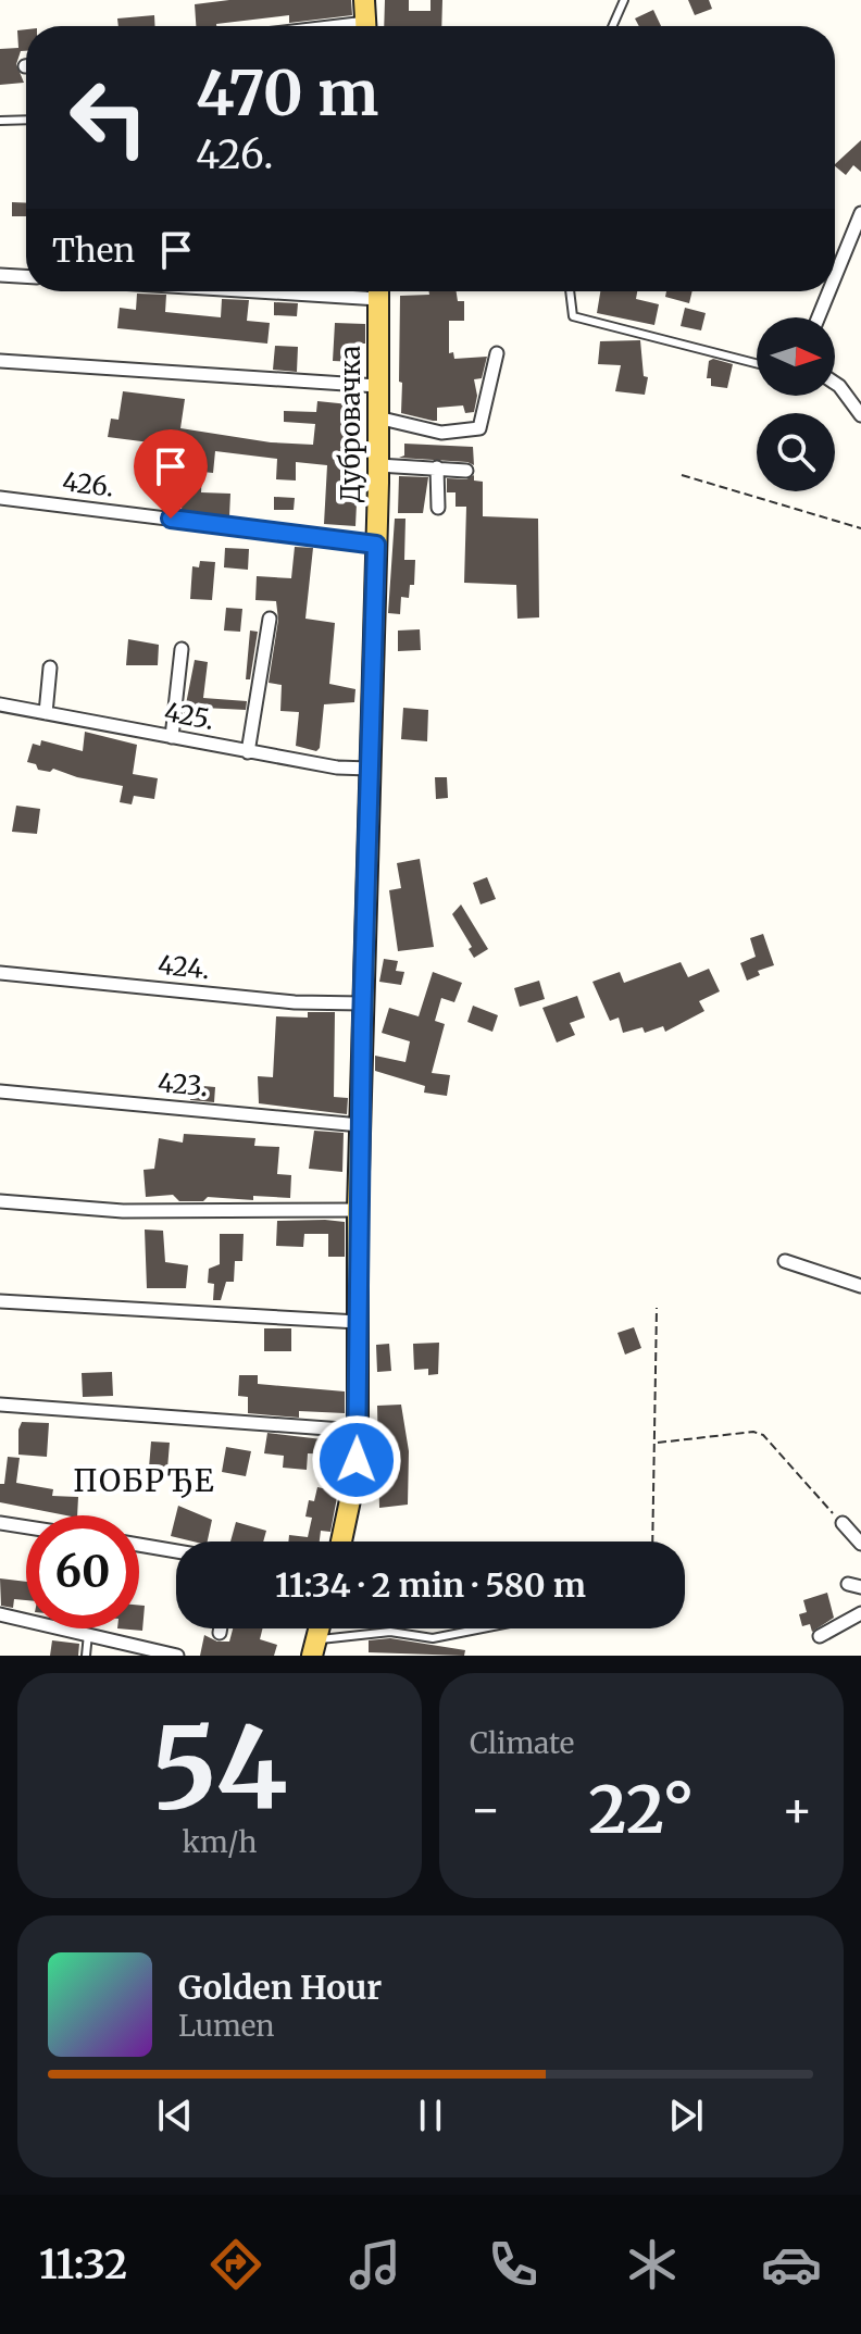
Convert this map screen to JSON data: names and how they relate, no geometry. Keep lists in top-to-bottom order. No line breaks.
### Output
{"streets":{"main road":["Дубровачка"],"street":["426.","425.","424.","423."]},"crossings":[["Дубровачка","426."],["Дубровачка","425."],["Дубровачка","424."],["Дубровачка","423."]],"districts":["ПОБРЂЕ"],"north":"right","page":{"turn":["470 m","426."],"then":"Then","limit":"60","trip":"11:34 · 2 min · 580 m","tile":[["54","km/h"],"Climate"],"heat":["−","22°","+"],"song":["Golden Hour","Lumen"],"tabs":"11:32"}}
